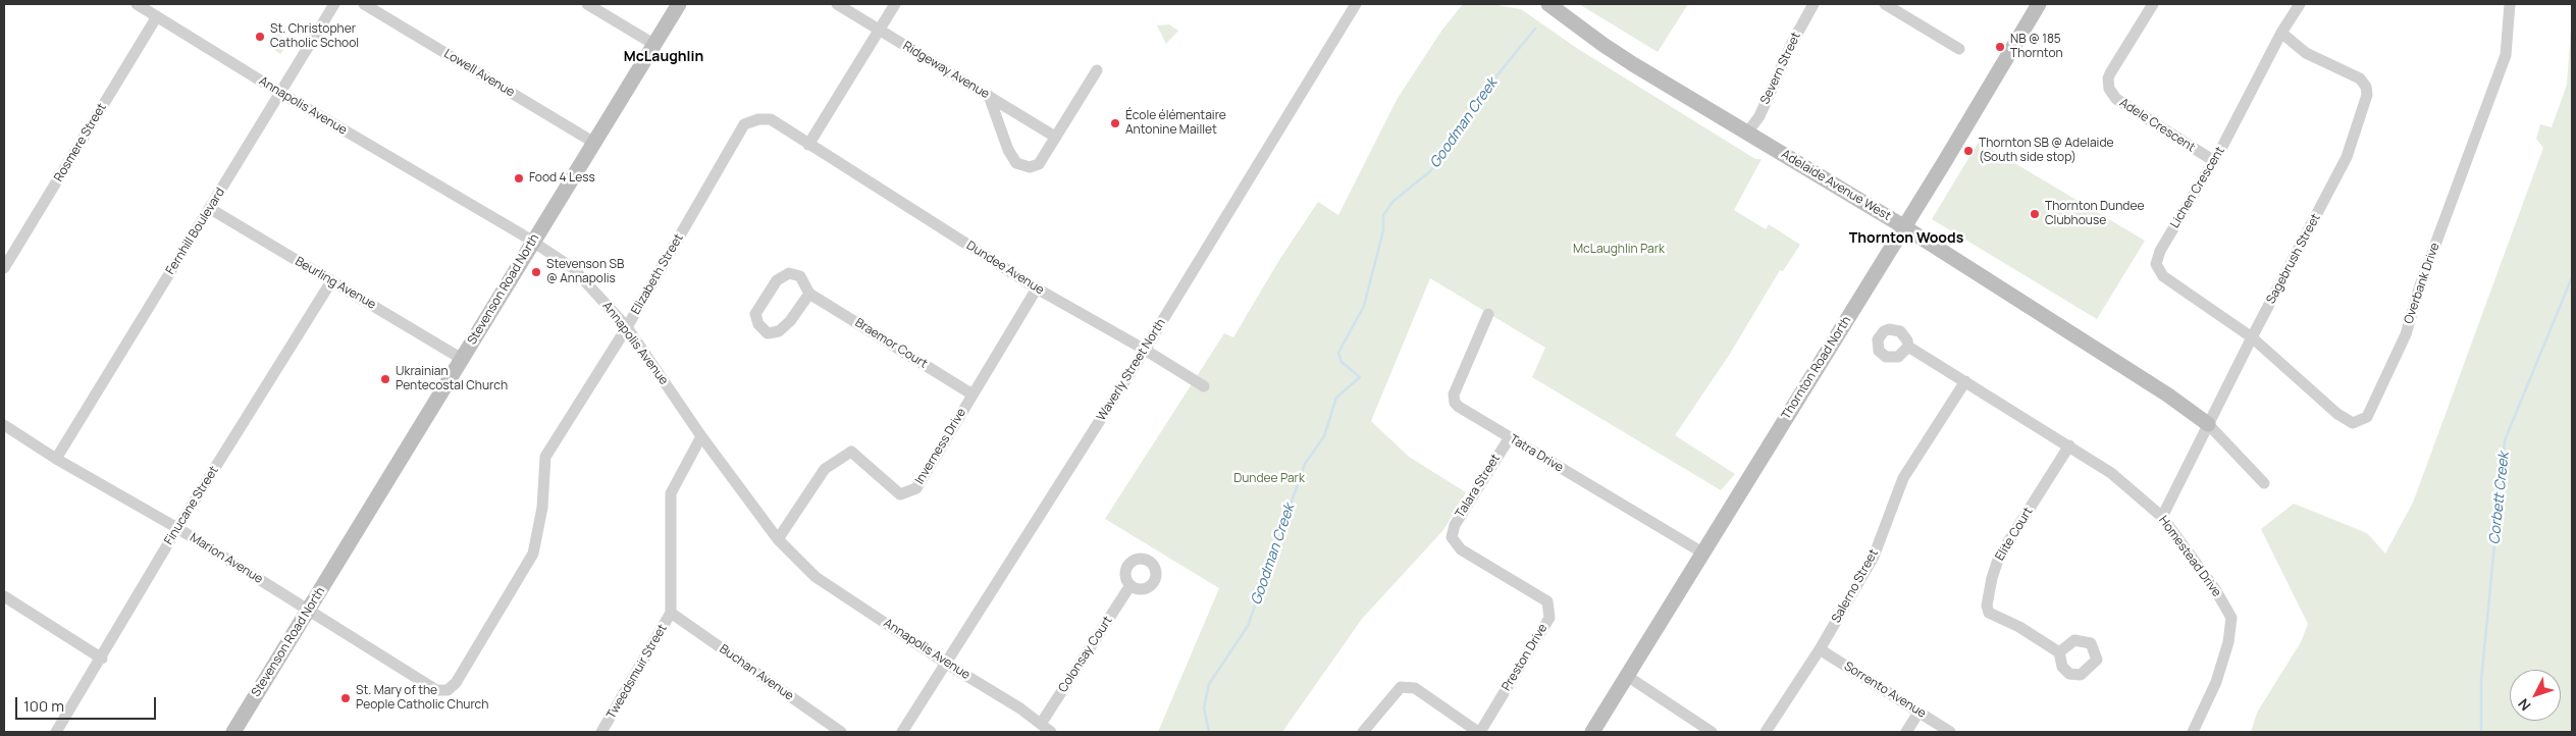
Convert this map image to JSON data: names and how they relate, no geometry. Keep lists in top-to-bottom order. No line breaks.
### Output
{"streets":{"main road":["Adelaide Avenue West","Stevenson Road North","Thornton Road North"],"street":["Severn Street","Ridgeway Avenue","Lowell Avenue","Annapolis Avenue","Adele Crescent","Rosmere Street","Lichen Crescent","Fernhill Boulevard","Sagebrush Street","Dundee Avenue","Elizabeth Street","Beurling Avenue","Overbank Drive","Braemor Court","Waverly Street North","Inverness Drive","Tatra Drive","Talara Street","Finucane Street","Elite Court","Homestead Drive","Marion Avenue","Salerno Street","Colonsay Court","Preston Drive","Tweedsmuir Street","Buchan Avenue","Sorrento Avenue"]},"crossings":[["Severn Street","Adelaide Avenue West"],["Lowell Avenue","Stevenson Road North"],["Annapolis Avenue","Rosmere Street"],["Annapolis Avenue","Fernhill Boulevard"],["Annapolis Avenue","Elizabeth Street"],["Annapolis Avenue","Stevenson Road North"],["Annapolis Avenue","Waverly Street North"],["Annapolis Avenue","Inverness Drive"],["Annapolis Avenue","Colonsay Court"],["Annapolis Avenue","Tweedsmuir Street"],["Adele Crescent","Lichen Crescent"],["Adelaide Avenue West","Sagebrush Street"],["Adelaide Avenue West","Thornton Road North"],["Lichen Crescent","Sagebrush Street"],["Lichen Crescent","Overbank Drive"],["Fernhill Boulevard","Beurling Avenue"],["Fernhill Boulevard","Marion Avenue"],["Sagebrush Street","Overbank Drive"],["Sagebrush Street","Homestead Drive"],["Dundee Avenue","Elizabeth Street"],["Dundee Avenue","Waverly Street North"],["Dundee Avenue","Inverness Drive"],["Elizabeth Street","Marion Avenue"],["Beurling Avenue","Stevenson Road North"],["Beurling Avenue","Finucane Street"],["Stevenson Road North","Marion Avenue"],["Braemor Court","Inverness Drive"],["Thornton Road North","Tatra Drive"],["Tatra Drive","Talara Street"],["Talara Street","Preston Drive"],["Finucane Street","Marion Avenue"],["Elite Court","Homestead Drive"],["Homestead Drive","Salerno Street"],["Salerno Street","Sorrento Avenue"],["Tweedsmuir Street","Buchan Avenue"]],"districts":["McLaughlin","Thornton Woods"],"water":["Goodman Creek","Corbett Creek"],"parks":["McLaughlin Park","Dundee Park"],"places":["St. Christopher Catholic School","NB @ 185 Thornton","École élémentaire Antonine Maillet","Thornton SB @ Adelaide (South side stop)","Food 4 Less","Thornton Dundee Clubhouse","Stevenson SB @ Annapolis","Ukrainian Pentecostal Church","St. Mary of the People Catholic Church"],"scale_bar":"100 m","north":"bottom left"}
